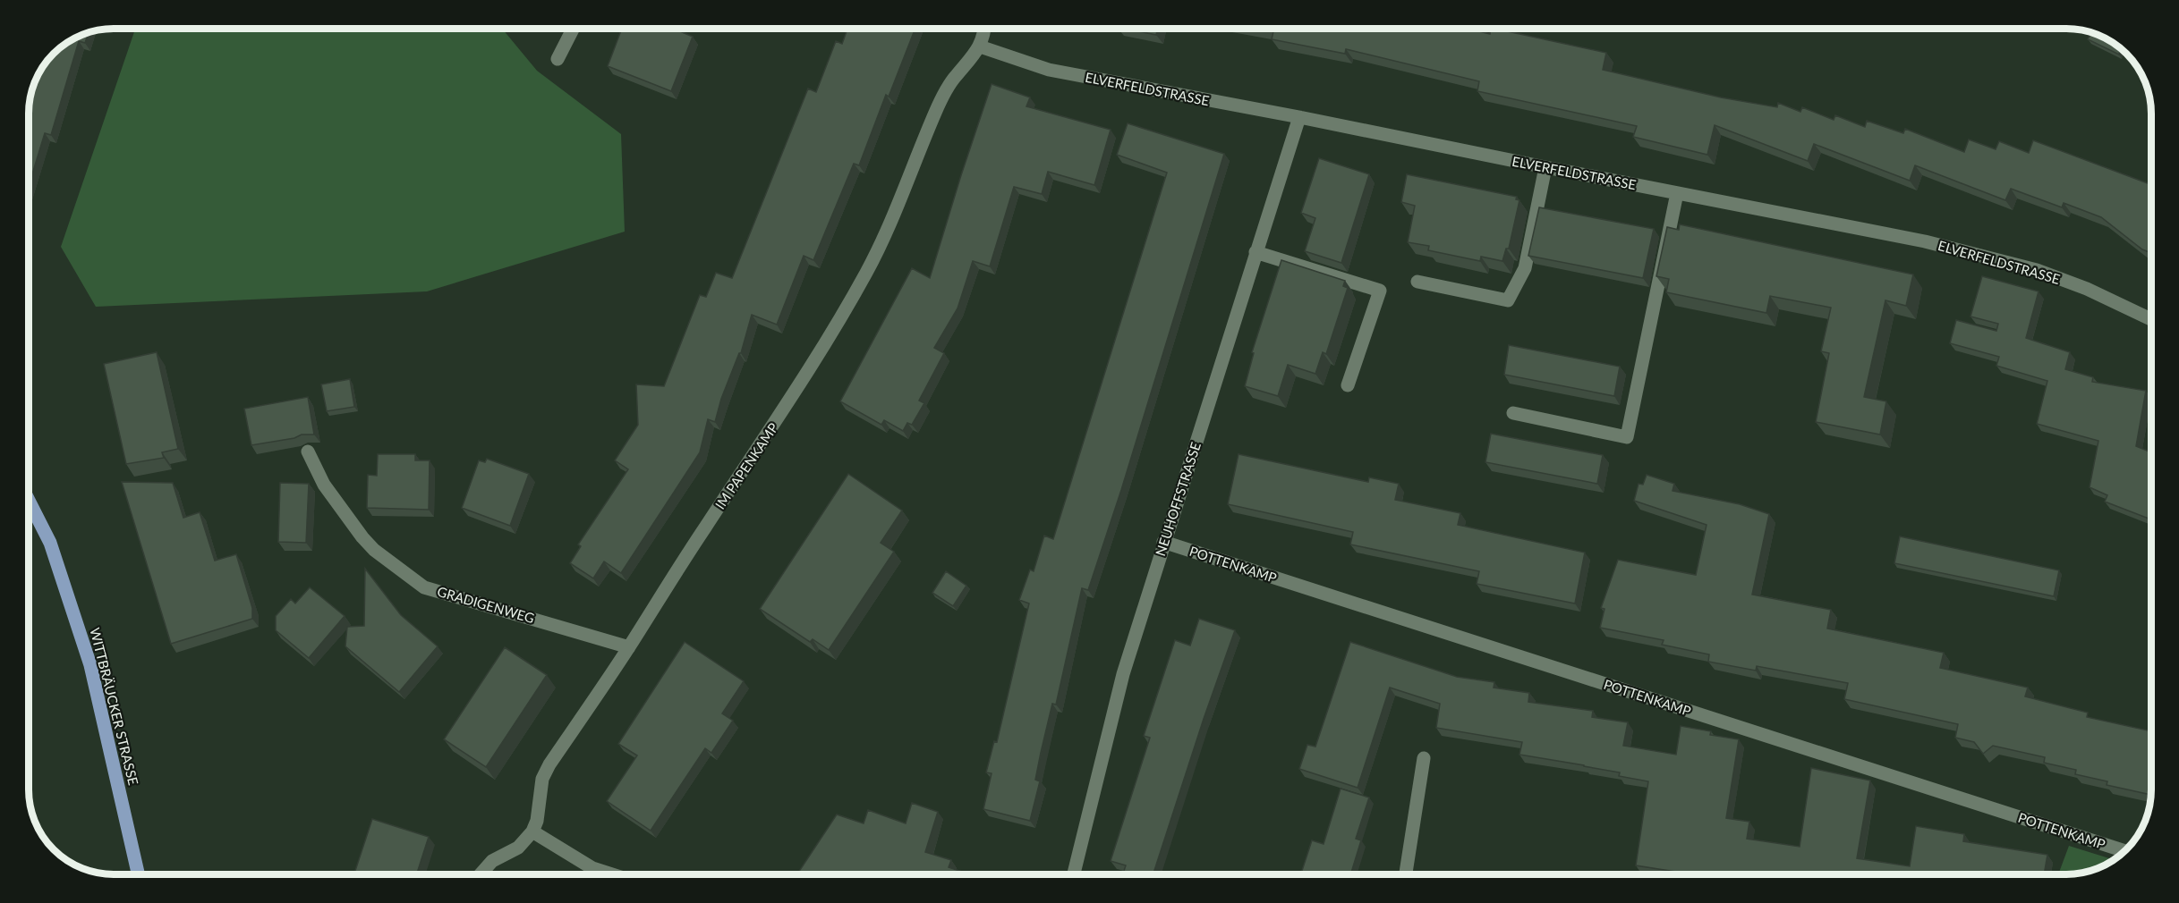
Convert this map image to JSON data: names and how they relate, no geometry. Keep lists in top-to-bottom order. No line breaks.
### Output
{"streets":{"main road":["WITTBRÄUCKER STRASSE"],"street":["ELVERFELDSTRASSE","IM PAPENKAMP","NEUHOFFSTRASSE","POTTENKAMP","GRADIGENWEG"]},"crossings":[["ELVERFELDSTRASSE","IM PAPENKAMP"],["ELVERFELDSTRASSE","NEUHOFFSTRASSE"],["IM PAPENKAMP","GRADIGENWEG"],["NEUHOFFSTRASSE","POTTENKAMP"]]}
